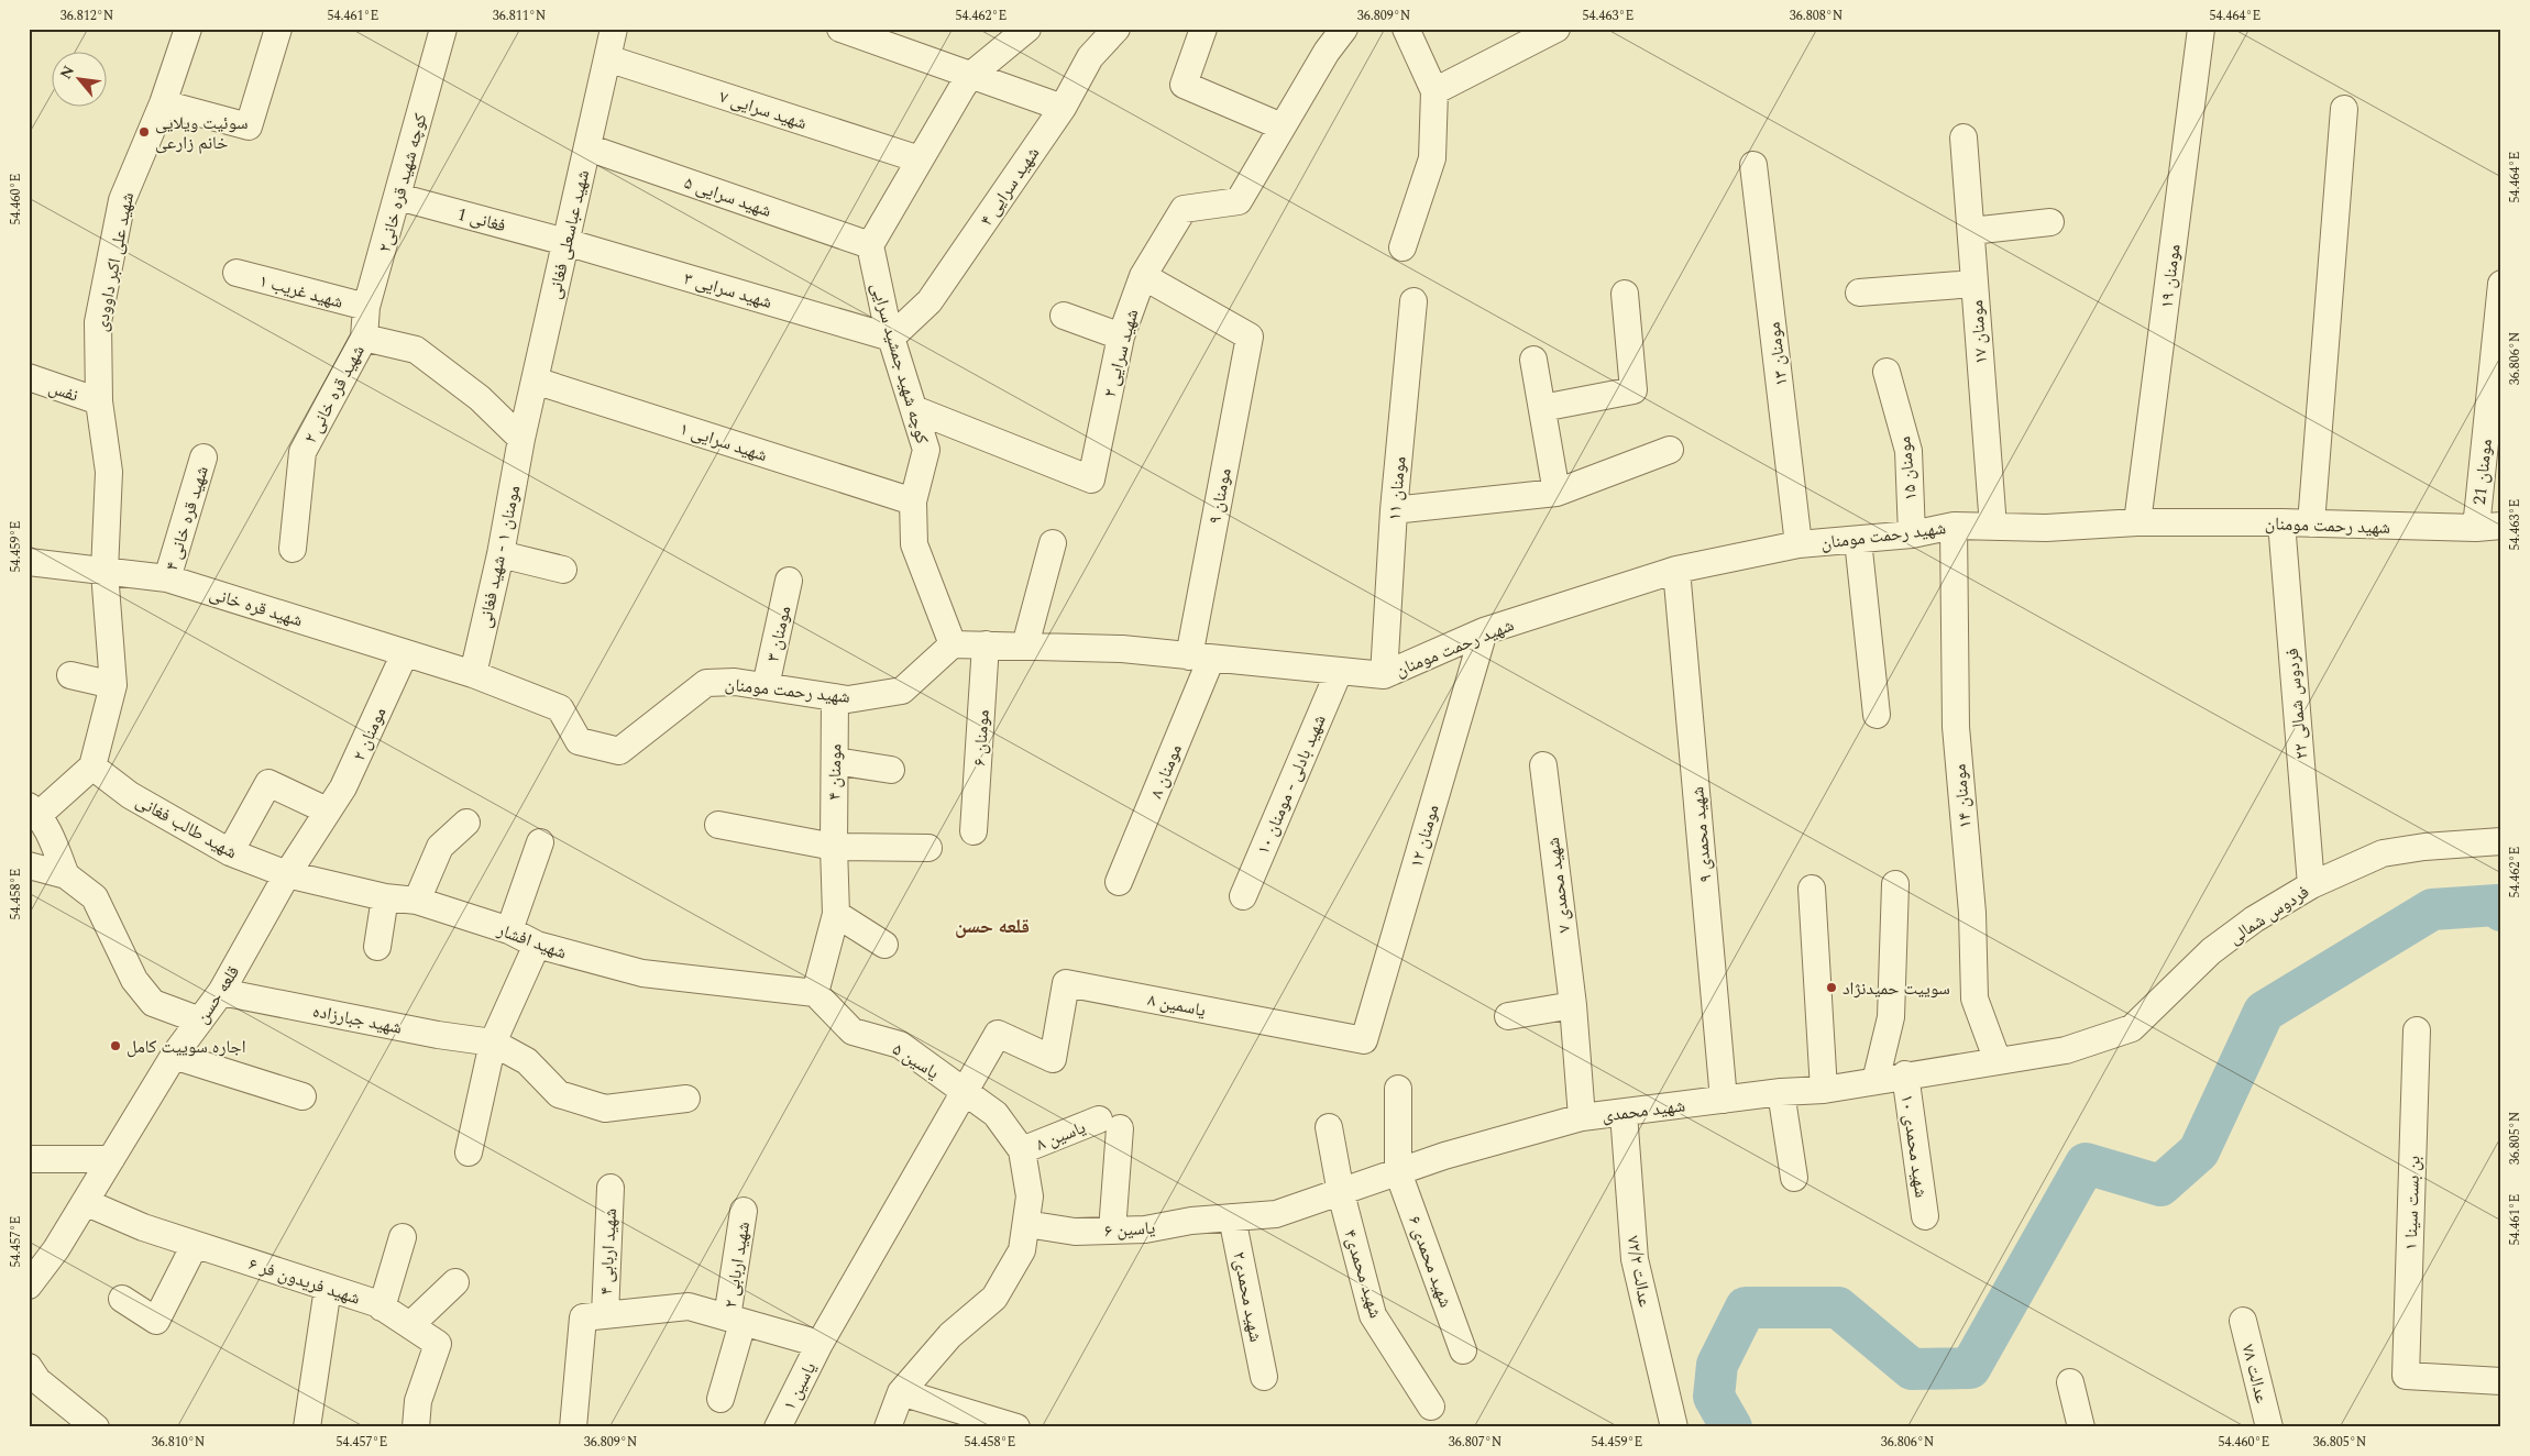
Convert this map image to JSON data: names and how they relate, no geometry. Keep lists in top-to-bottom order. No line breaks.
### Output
{"streets":{"street":["شهید سرایی ۷","کوچه شهید قره خانی۲","شهید سرایی ۴","شهید سرایی ۵","فغانی 1","شهید عباسعلی فغانی","شهید علی اکبر داوودی","مومنان ۱۹","شهید سرایی ۳","۱ شهید غریب","مومنان ۱۷","شهید سرایی ۲","مومنان ۱۳","کوچه شهید جمشید سرایی","نفس","۲ شهید قره خانی","شهید سرایی ۱","مومنان ۱۵","مومنان 21","مومنان ۱۱","مومنان ۹","۴ شهید قره خانی","شهید رحمت مومنان","مومنان ۱ - شهید فغانی","شهید قره خانی","مومنان ۳","فردوس شمالی ۲۲","۲ مومنان","مومنان ۶","مومنان ۸","۴ مومنان","شهید بادلی - مومنان ۱۰","مومنان ۱۴","شهید طالب فغانی","۹ شهید محمدی","مومنان ۱۲","شهید محمدی ۷","فردوس شمالی","شهید افشار","قلعه حسن","یاسمین ۸","شهید جبارزاده","یاسین ۵","شهید محمدی","یاسین ۸","۱۰ شهید محمدی","۱ بن بست سینا","یاسین ۶","شهید اربابی ۴","۶ شهید محمدی","شهید اربابی ۲","عدالت ۷۲/۲","شهید محمدی۴","شهید فریدون فر ۶","شهید محمدی۲","۷۸ عدالت","یاسین ۱"]},"crossings":[["شهید سرایی ۷","شهید عباسعلی فغانی"],["کوچه شهید قره خانی۲","فغانی 1"],["کوچه شهید قره خانی۲","۱ شهید غریب"],["کوچه شهید قره خانی۲","۲ شهید قره خانی"],["شهید سرایی ۴","شهید سرایی ۳"],["شهید سرایی ۴","کوچه شهید جمشید سرایی"],["شهید سرایی ۵","شهید عباسعلی فغانی"],["شهید سرایی ۵","کوچه شهید جمشید سرایی"],["فغانی 1","شهید عباسعلی فغانی"],["فغانی 1","شهید سرایی ۳"],["شهید عباسعلی فغانی","شهید سرایی ۳"],["شهید عباسعلی فغانی","شهید سرایی ۱"],["شهید عباسعلی فغانی","مومنان ۱ - شهید فغانی"],["شهید علی اکبر داوودی","نفس"],["شهید علی اکبر داوودی","شهید قره خانی"],["شهید علی اکبر داوودی","شهید طالب فغانی"],["مومنان ۱۹","شهید رحمت مومنان"],["شهید سرایی ۳","کوچه شهید جمشید سرایی"],["مومنان ۱۷","شهید رحمت مومنان"],["شهید سرایی ۲","کوچه شهید جمشید سرایی"],["شهید سرایی ۲","مومنان ۹"],["مومنان ۱۳","شهید رحمت مومنان"],["کوچه شهید جمشید سرایی","شهید سرایی ۱"],["کوچه شهید جمشید سرایی","شهید رحمت مومنان"],["مومنان ۱۵","شهید رحمت مومنان"],["مومنان 21","شهید رحمت مومنان"],["مومنان ۱۱","شهید رحمت مومنان"],["مومنان ۹","شهید رحمت مومنان"],["مومنان ۹","مومنان ۸"],["۴ شهید قره خانی","شهید قره خانی"],["شهید رحمت مومنان","مومنان ۱ - شهید فغانی"],["شهید رحمت مومنان","شهید قره خانی"],["شهید رحمت مومنان","مومنان ۳"],["شهید رحمت مومنان","فردوس شمالی ۲۲"],["شهید رحمت مومنان","۲ مومنان"],["شهید رحمت مومنان","مومنان ۶"],["شهید رحمت مومنان","مومنان ۸"],["شهید رحمت مومنان","۴ مومنان"],["شهید رحمت مومنان","شهید بادلی - مومنان ۱۰"],["شهید رحمت مومنان","مومنان ۱۴"],["شهید رحمت مومنان","۹ شهید محمدی"],["شهید رحمت مومنان","مومنان ۱۲"],["شهید قره خانی","۲ مومنان"],["فردوس شمالی ۲۲","فردوس شمالی"],["۲ مومنان","قلعه حسن"],["۴ مومنان","شهید افشار"],["۴ مومنان","یاسین ۵"],["مومنان ۱۴","شهید محمدی"],["شهید طالب فغانی","شهید افشار"],["شهید طالب فغانی","قلعه حسن"],["۹ شهید محمدی","شهید محمدی"],["مومنان ۱۲","یاسمین ۸"],["شهید محمدی ۷","شهید محمدی"],["فردوس شمالی","شهید محمدی"],["شهید افشار","قلعه حسن"],["شهید افشار","یاسین ۵"],["قلعه حسن","شهید جبارزاده"],["قلعه حسن","شهید فریدون فر ۶"],["یاسمین ۸","یاسین ۱"],["یاسین ۵","یاسین ۸"],["یاسین ۵","یاسین ۱"],["شهید محمدی","۱۰ شهید محمدی"],["شهید محمدی","یاسین ۶"],["شهید محمدی","۶ شهید محمدی"],["شهید محمدی","عدالت ۷۲/۲"],["شهید محمدی","شهید محمدی۴"],["شهید محمدی","شهید محمدی۲"],["یاسین ۸","یاسین ۶"],["یاسین ۶","شهید محمدی۲"]],"districts":["قلعه حسن"],"places":["سوئیت ویلایی خانم زارعی","سوییت حمیدنژاد","اجاره سوییت کامل"],"north":"top left","coordinates":["36.812°N","54.461°E","36.811°N","54.462°E","36.809°N","54.463°E","36.808°N","54.464°E","54.460°E","36.806°N","54.459°E","54.458°E","36.805°N","54.457°E","36.810°N","36.807°N"]}
